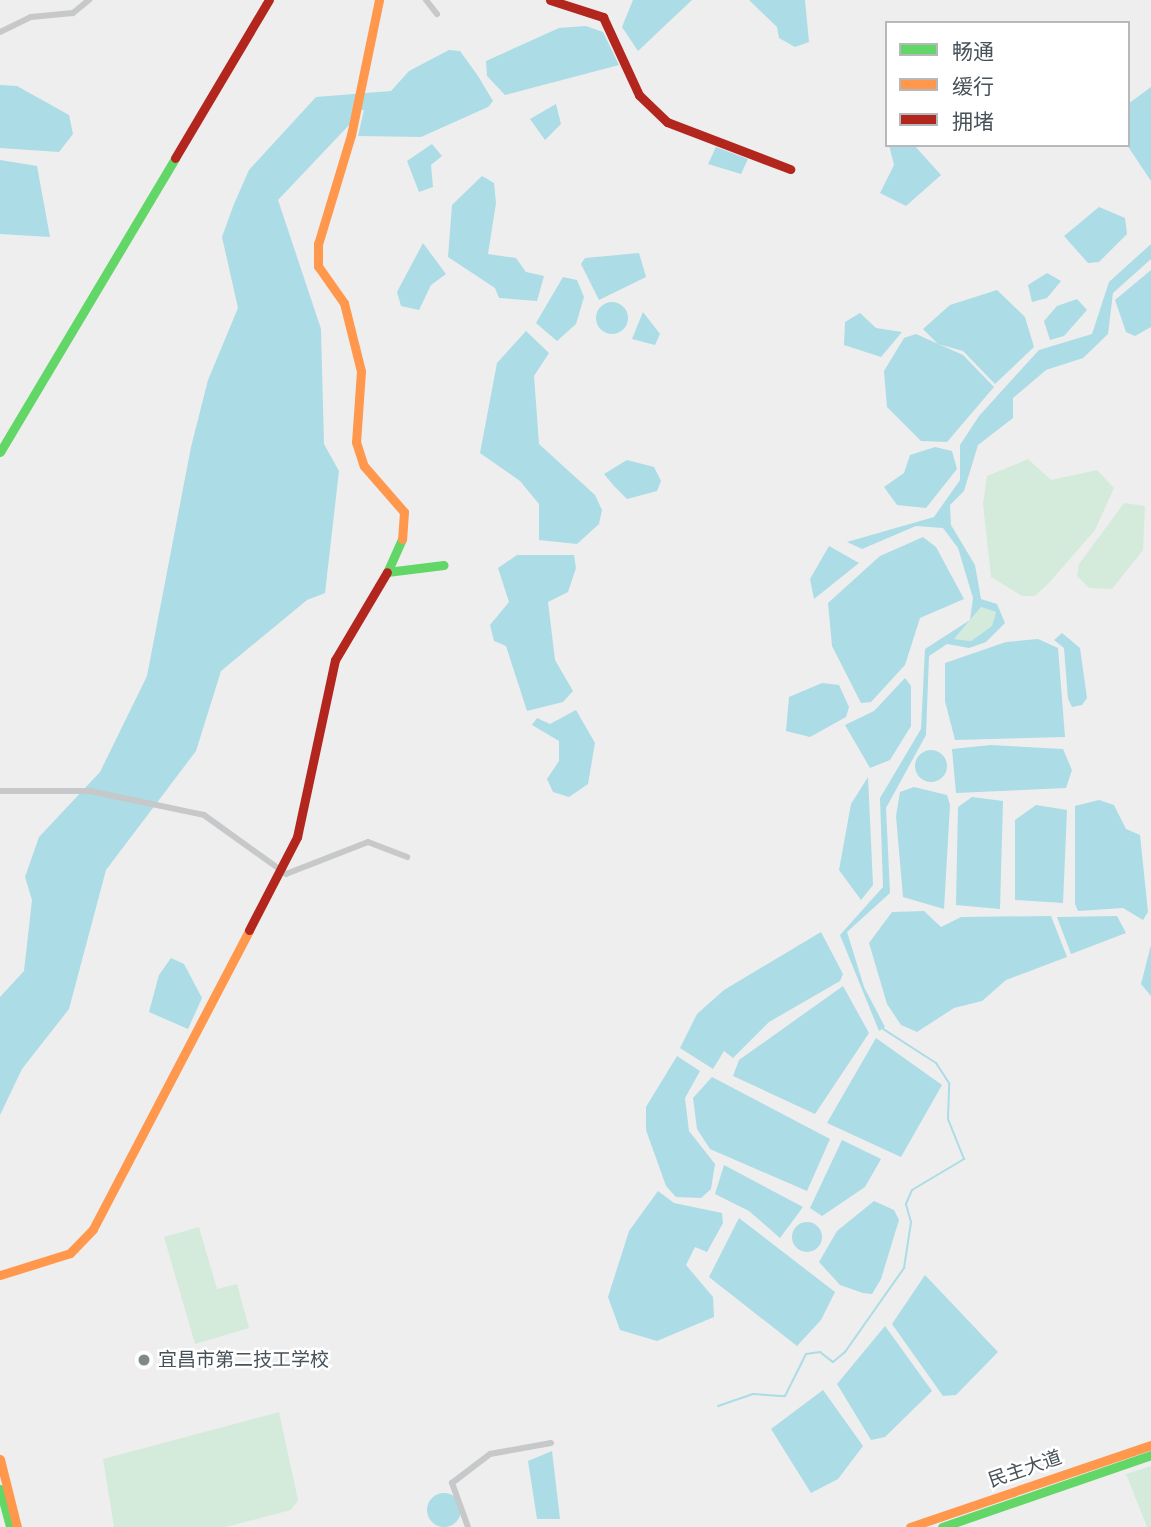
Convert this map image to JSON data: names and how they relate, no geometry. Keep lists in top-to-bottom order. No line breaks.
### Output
{"streets":{"street":["民主大道"]},"places":["宜昌市第二技工学校"],"legend":["畅通","缓行","拥堵"]}
